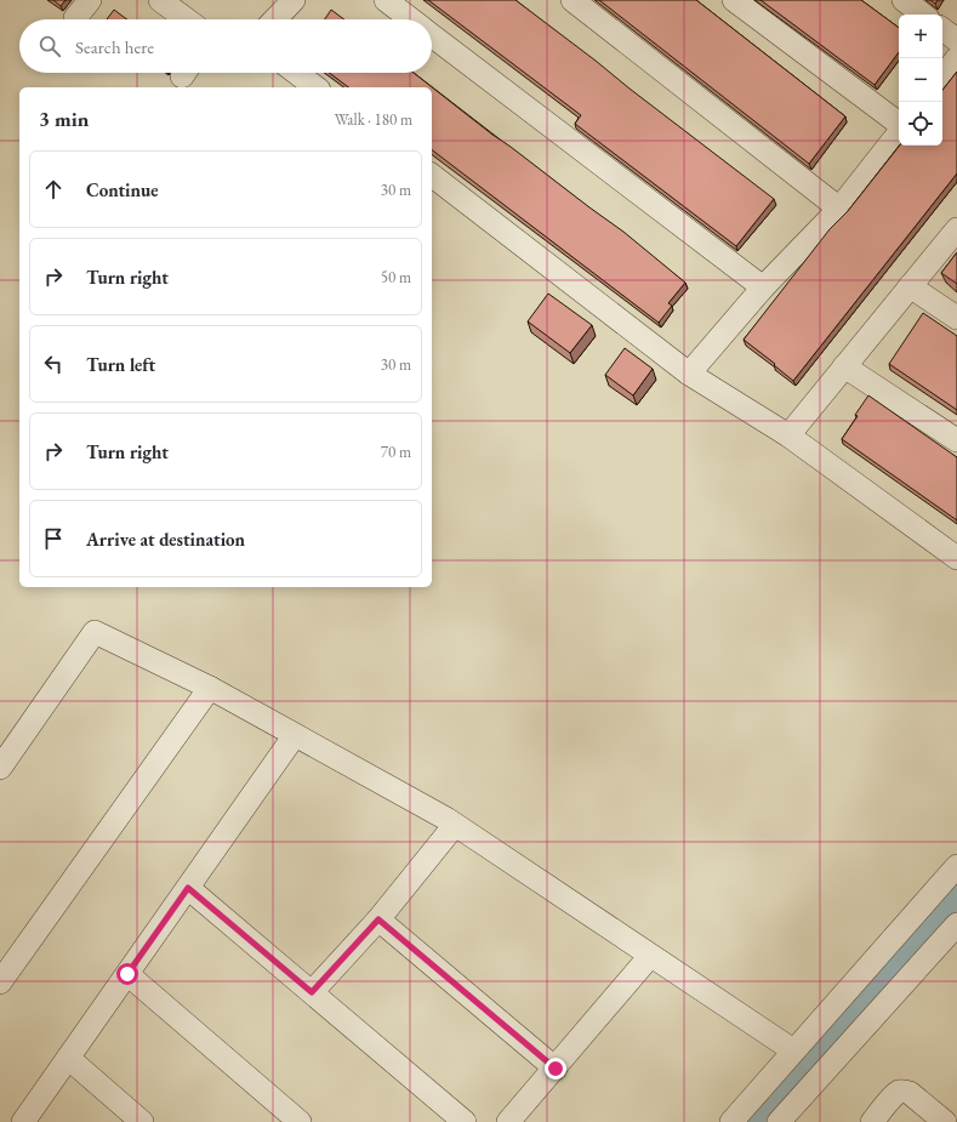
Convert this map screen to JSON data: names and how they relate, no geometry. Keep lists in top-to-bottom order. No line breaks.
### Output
{"page":{"map_buttons":["+","−"],"search":"Search here","heading":["3 min","Walk · 180 m"],"list":[["Continue","30 m"],["Turn right","50 m"],["Turn left","30 m"],["Turn right","70 m"],"Arrive at destination"]}}
